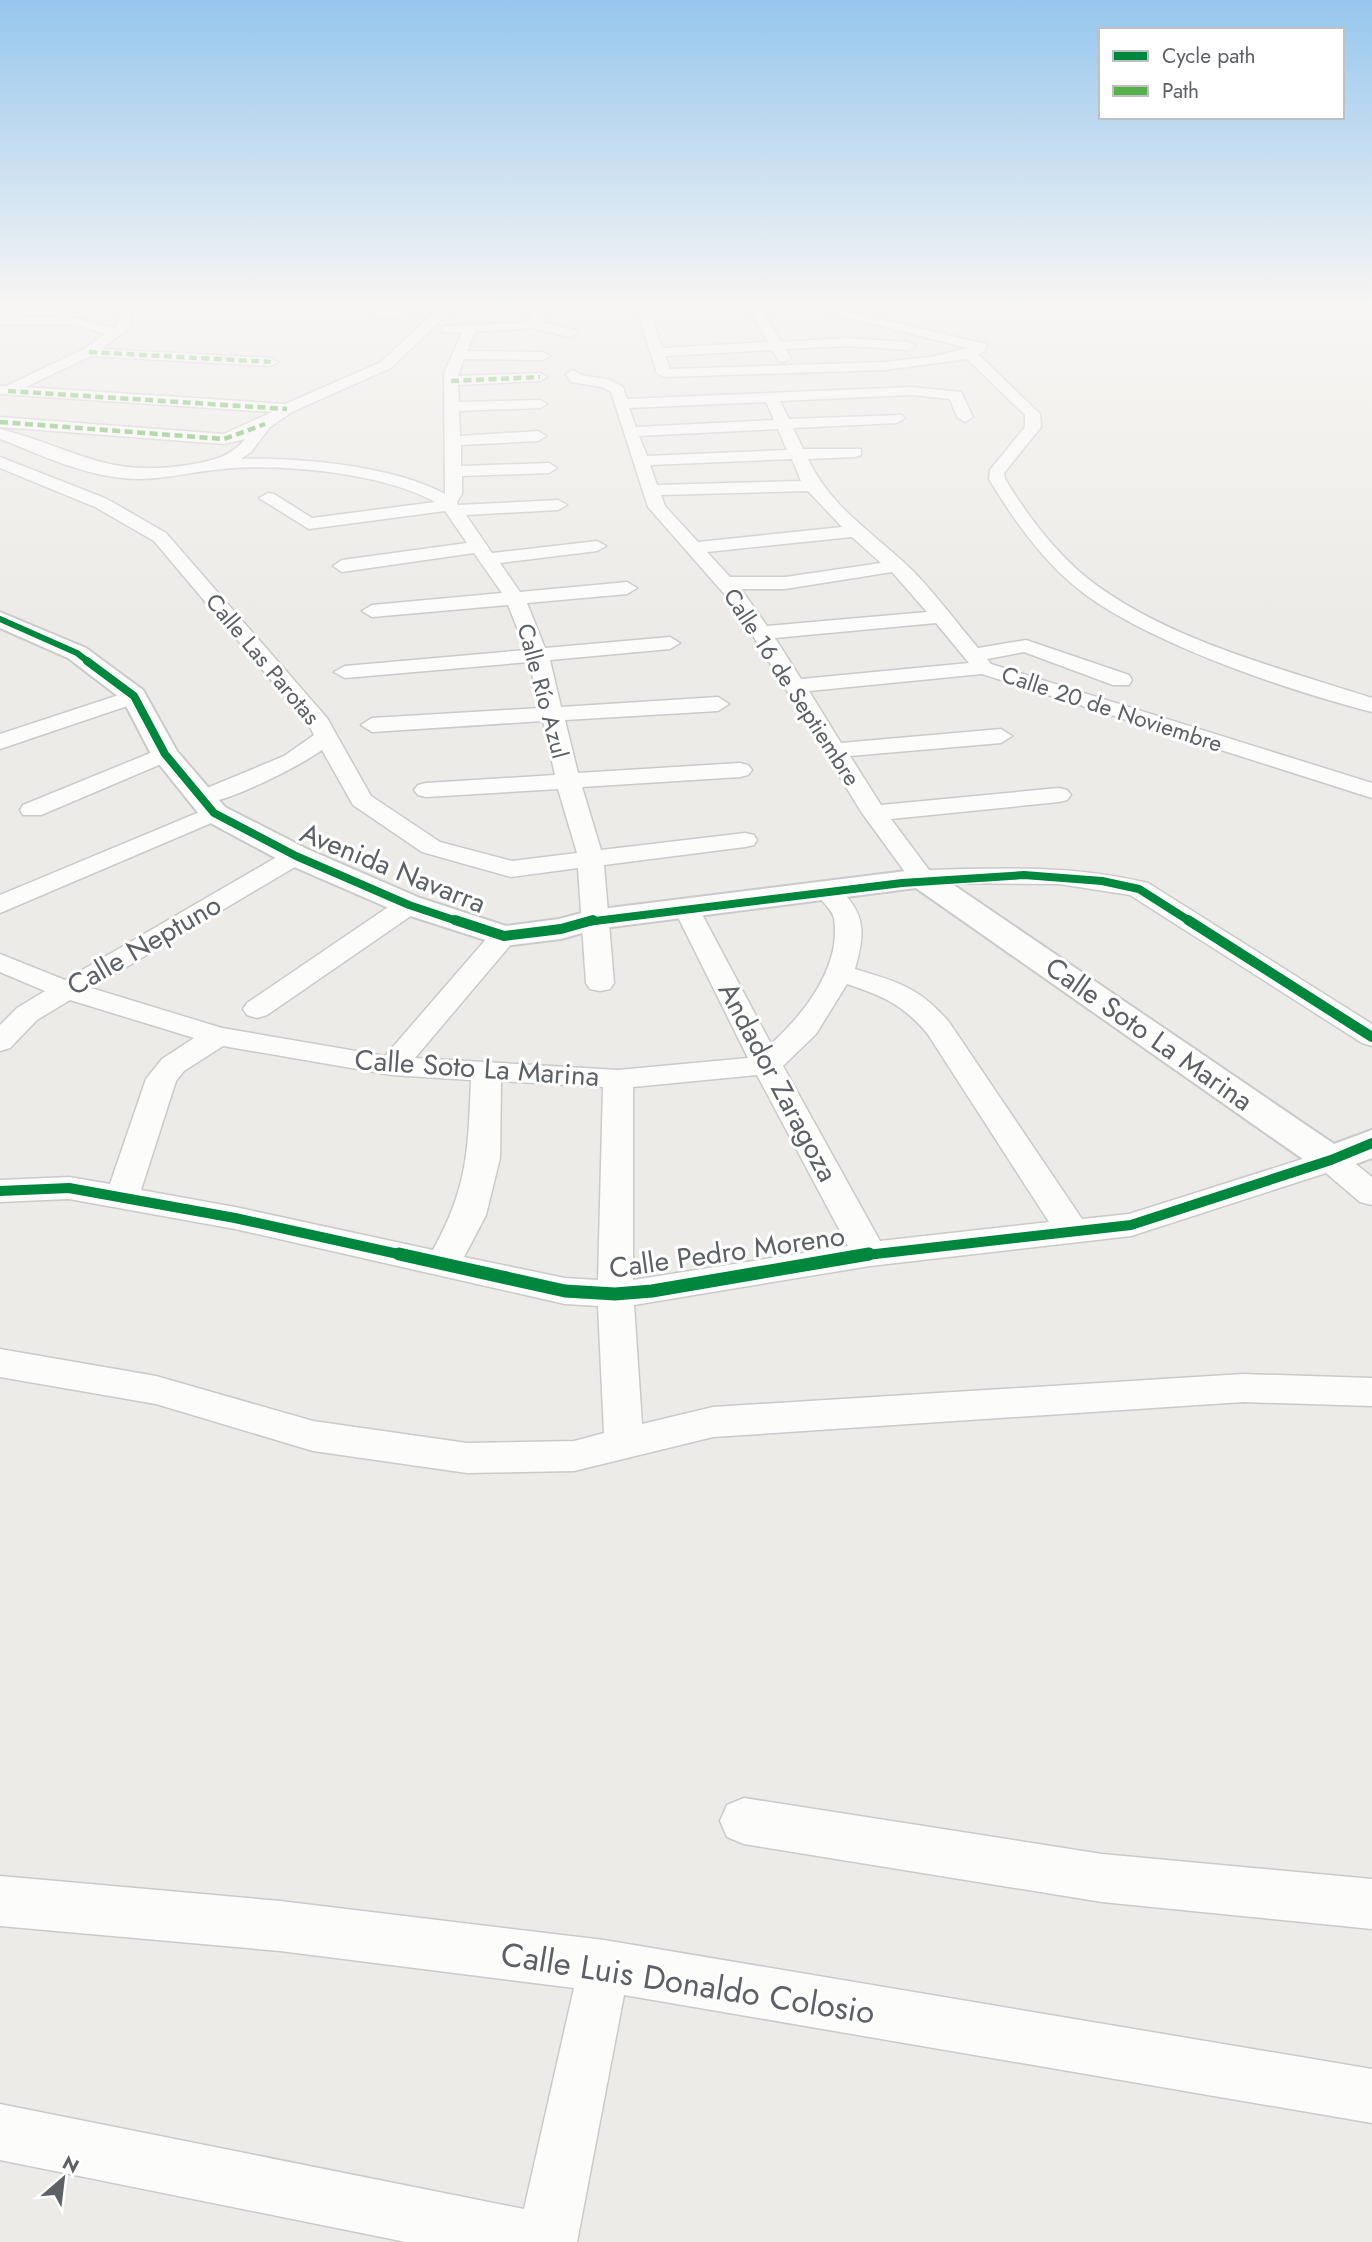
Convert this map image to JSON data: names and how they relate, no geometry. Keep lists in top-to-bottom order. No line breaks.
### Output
{"streets":{"street":["Calle Las Parotas","Calle 16 de Septiembre","Calle Río Azul","Calle 20 de Noviembre","Avenida Navarra","Calle Neptuno","Calle Soto La Marina","Andador Zaragoza","Calle Pedro Moreno","Calle Luis Donaldo Colosio"]},"crossings":[["Calle Las Parotas","Calle Río Azul"],["Calle 16 de Septiembre","Calle Soto La Marina"],["Calle Río Azul","Avenida Navarra"],["Avenida Navarra","Calle Neptuno"],["Avenida Navarra","Andador Zaragoza"],["Calle Neptuno","Calle Soto La Marina"],["Calle Soto La Marina","Andador Zaragoza"],["Calle Soto La Marina","Calle Pedro Moreno"],["Andador Zaragoza","Calle Pedro Moreno"]],"legend":["Cycle path","Path"],"north":"top right"}
